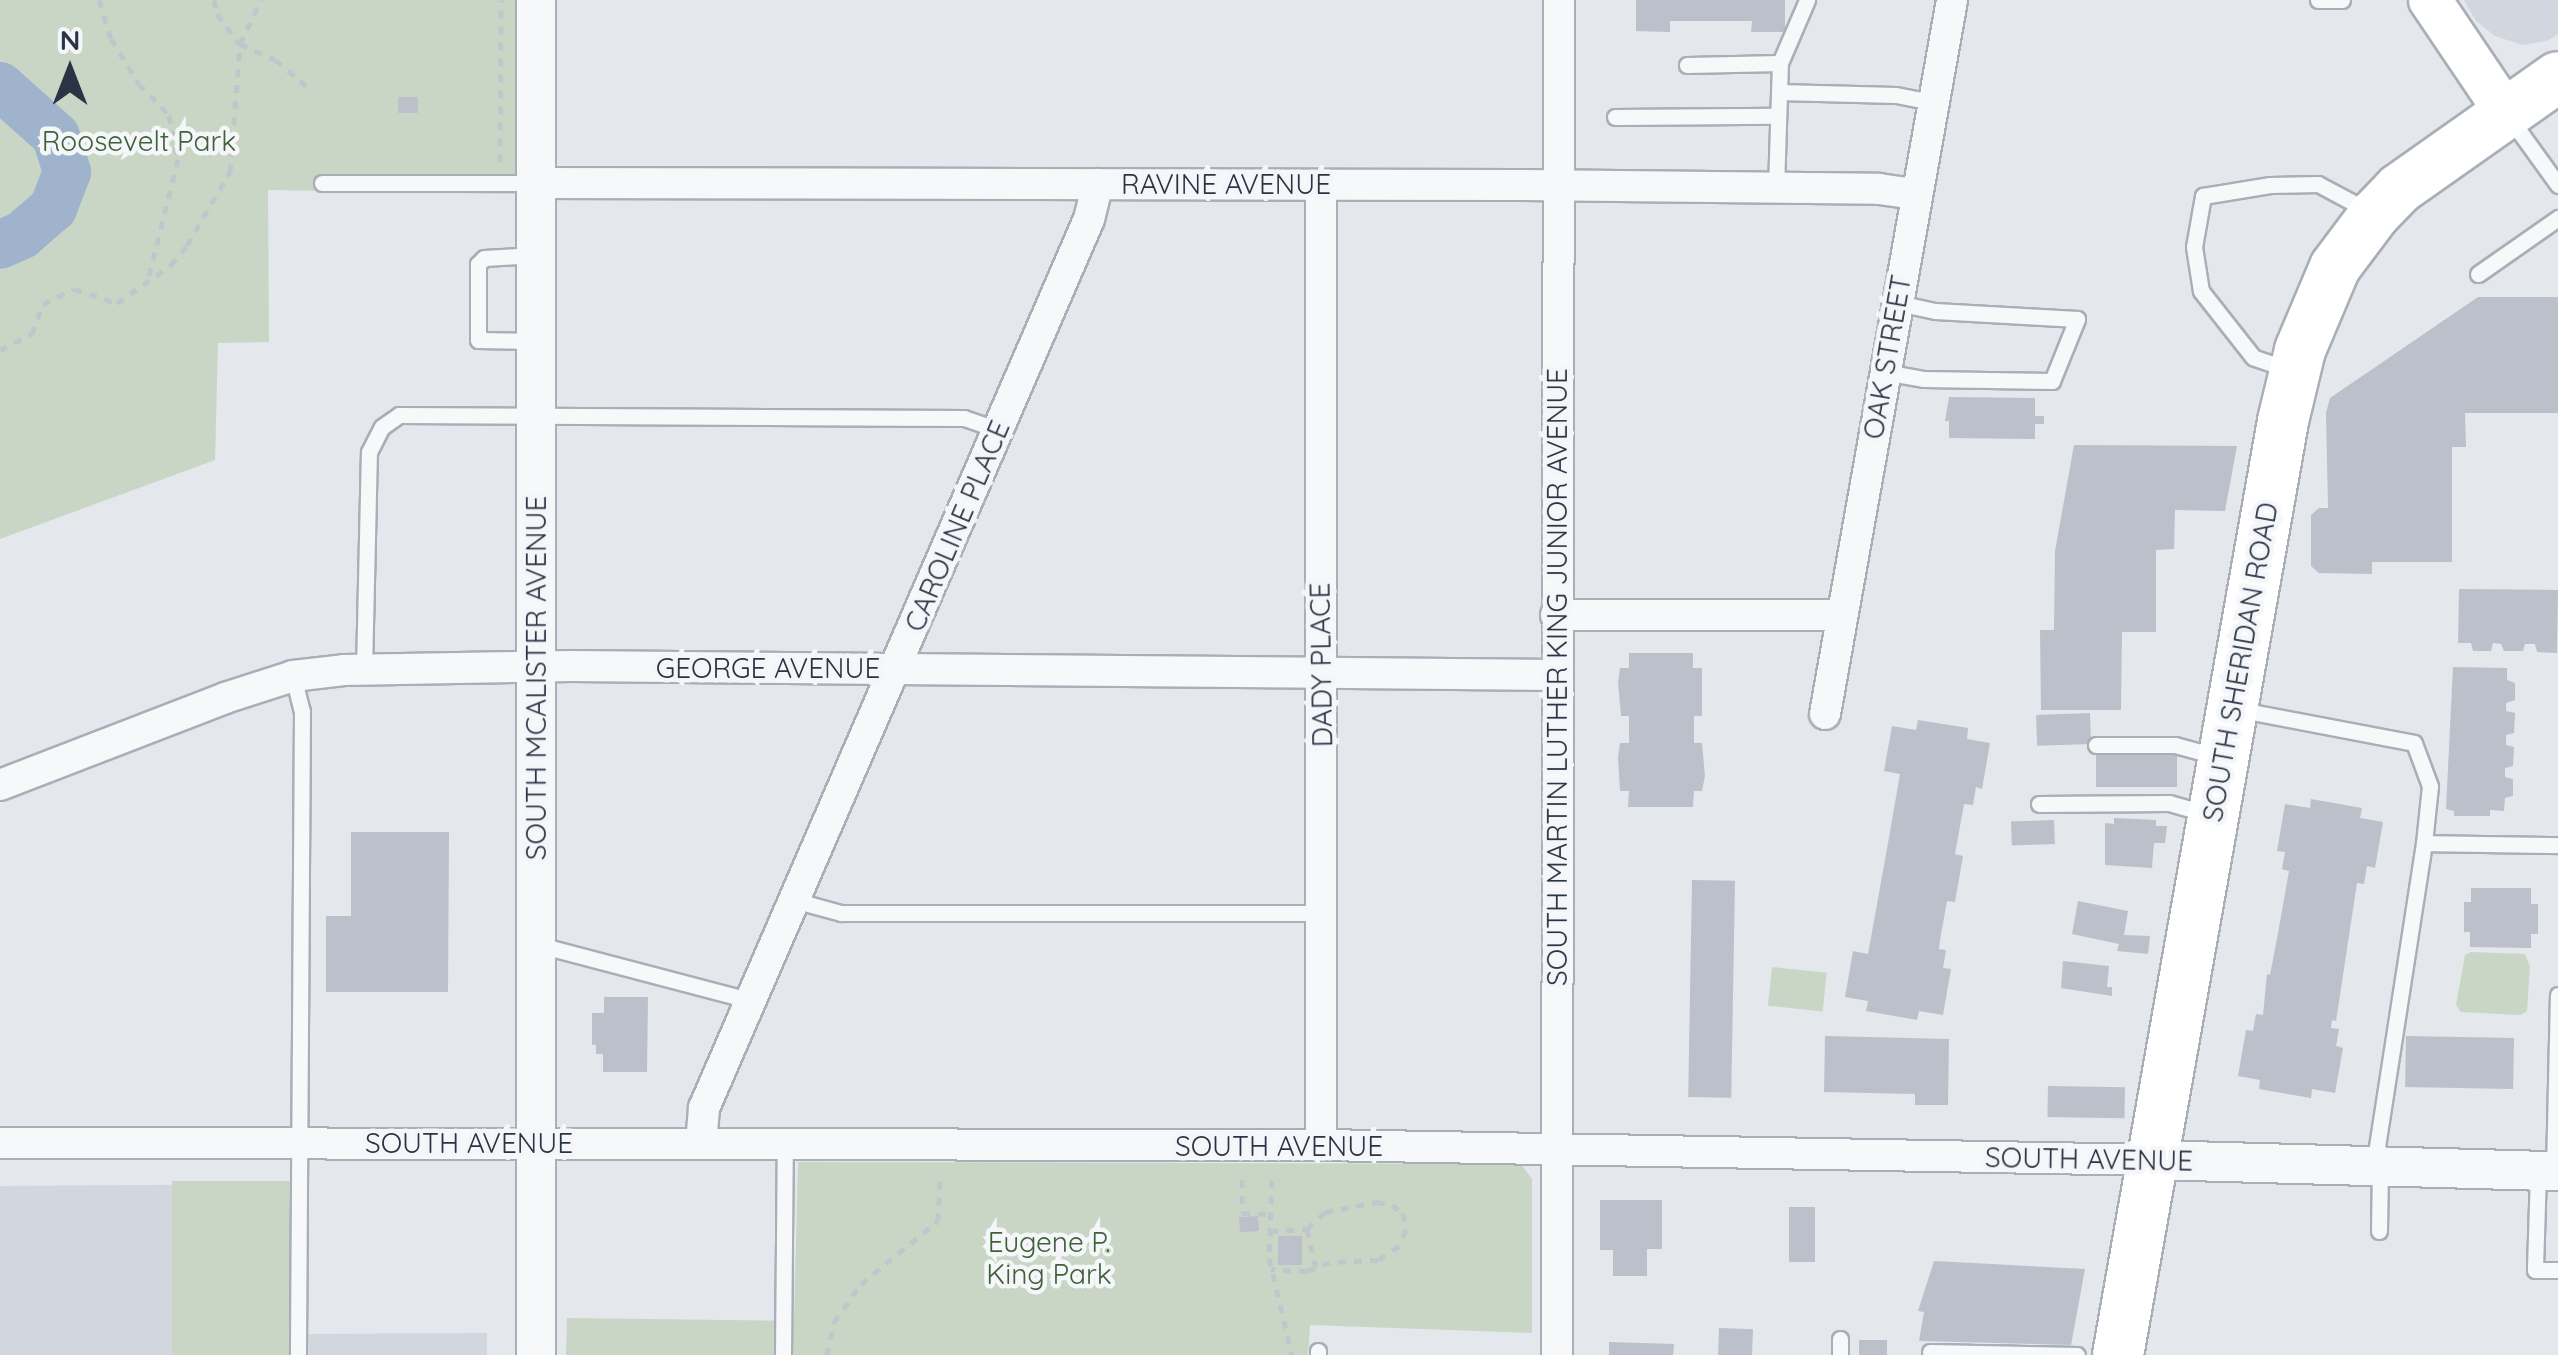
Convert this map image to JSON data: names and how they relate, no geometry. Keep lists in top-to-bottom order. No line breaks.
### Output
{"streets":{"highway":["SOUTH SHERIDAN ROAD"],"street":["RAVINE AVENUE","OAK STREET","CAROLINE PLACE","DADY PLACE","GEORGE AVENUE","SOUTH MARTIN LUTHER KING JUNIOR AVENUE","SOUTH MCALISTER AVENUE","SOUTH AVENUE"]},"crossings":[["RAVINE AVENUE","OAK STREET"],["RAVINE AVENUE","CAROLINE PLACE"],["RAVINE AVENUE","DADY PLACE"],["RAVINE AVENUE","SOUTH MARTIN LUTHER KING JUNIOR AVENUE"],["RAVINE AVENUE","SOUTH MCALISTER AVENUE"],["CAROLINE PLACE","GEORGE AVENUE"],["CAROLINE PLACE","SOUTH AVENUE"],["SOUTH SHERIDAN ROAD","SOUTH AVENUE"],["DADY PLACE","GEORGE AVENUE"],["DADY PLACE","SOUTH AVENUE"],["GEORGE AVENUE","SOUTH MARTIN LUTHER KING JUNIOR AVENUE"],["GEORGE AVENUE","SOUTH MCALISTER AVENUE"],["SOUTH MARTIN LUTHER KING JUNIOR AVENUE","SOUTH AVENUE"],["SOUTH MCALISTER AVENUE","SOUTH AVENUE"]],"parks":["Roosevelt Park","Eugene P. King Park"],"north":"top"}
